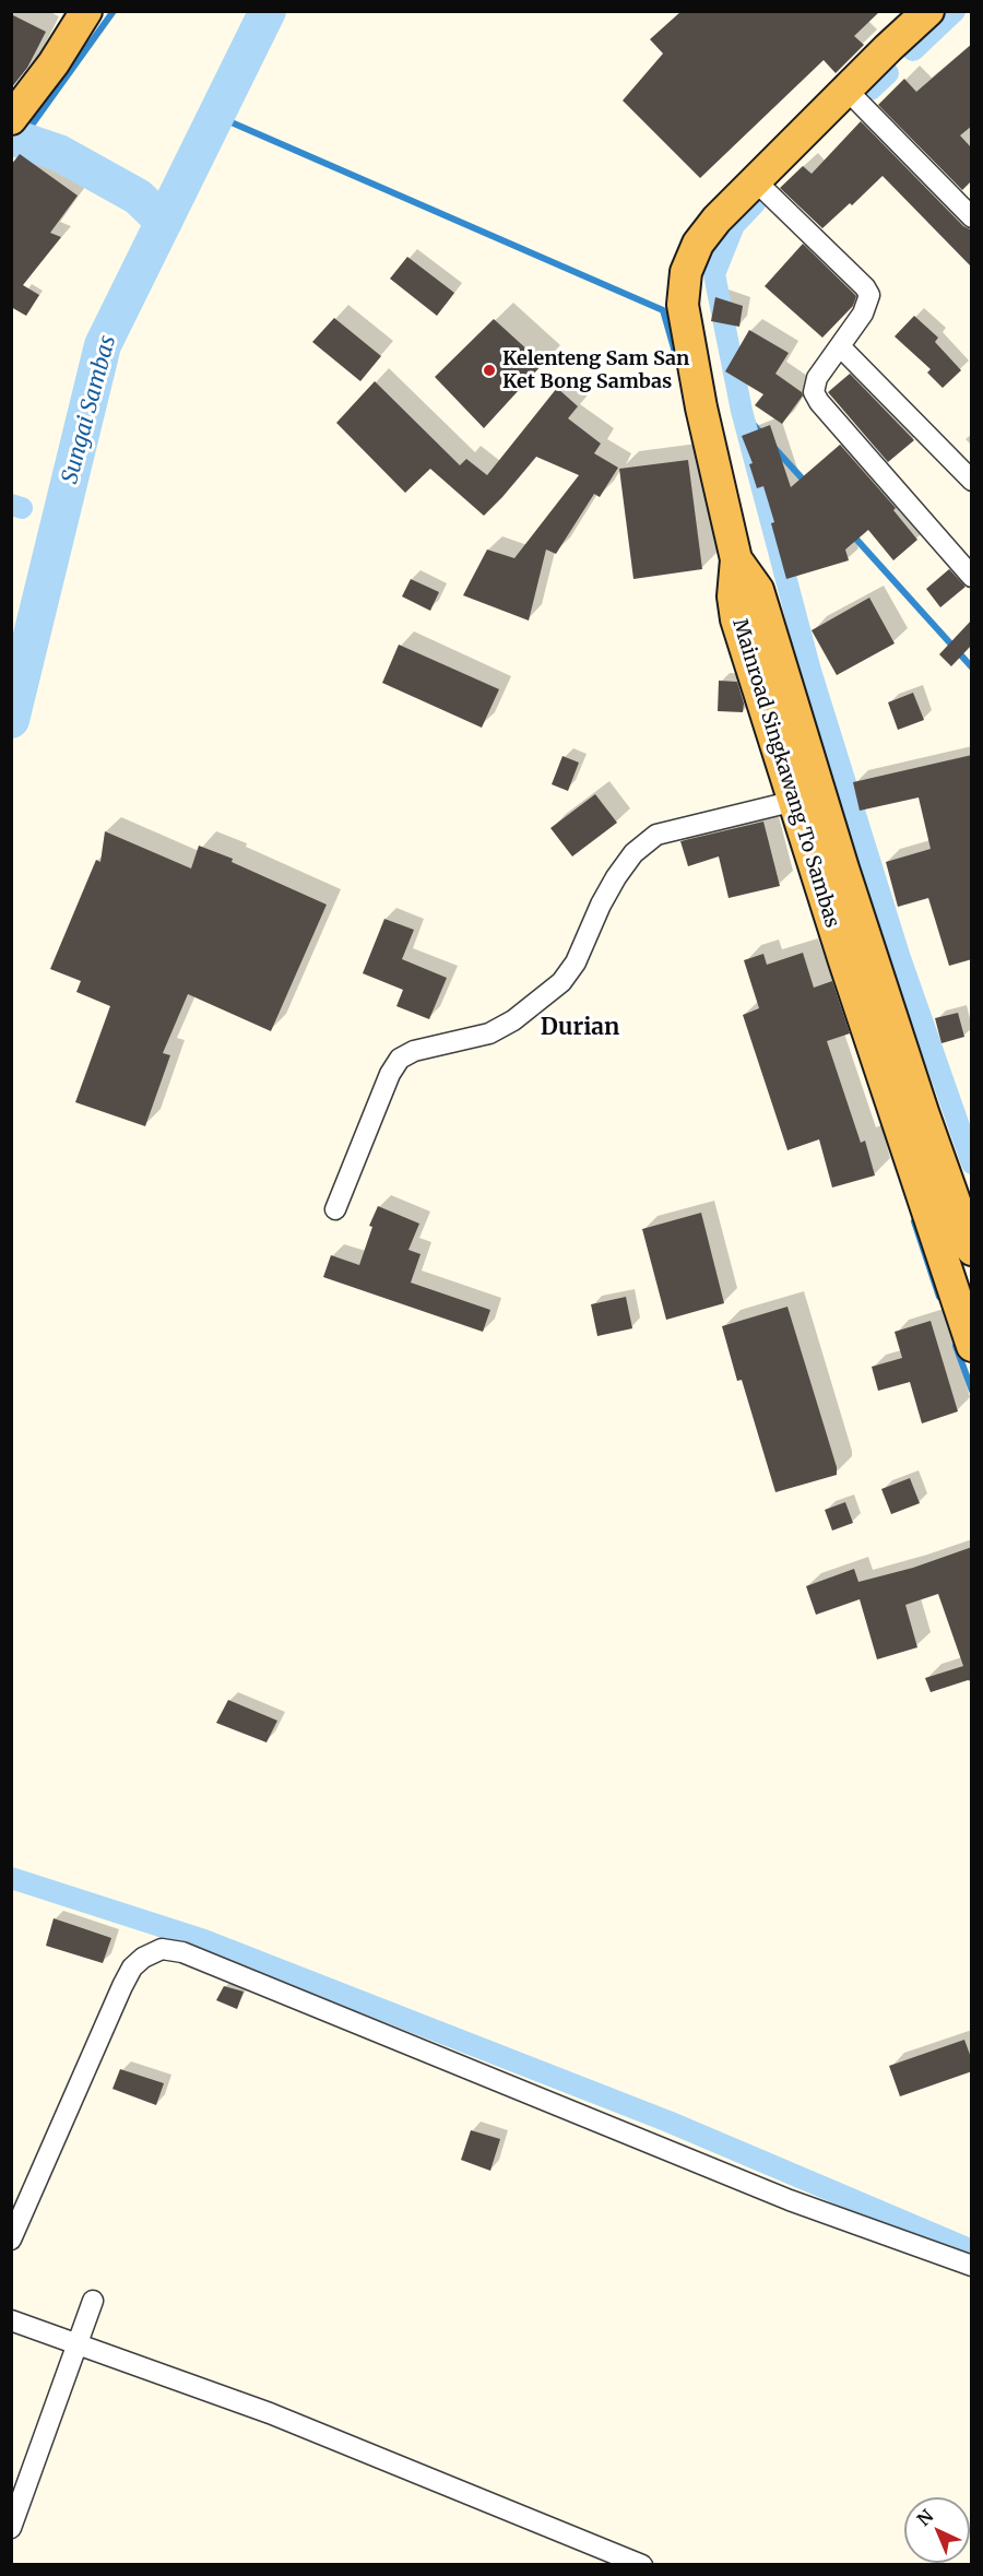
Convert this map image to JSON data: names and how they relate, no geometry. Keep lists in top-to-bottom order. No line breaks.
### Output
{"streets":{"highway":["Mainroad Singkawang To Sambas"]},"districts":["Durian"],"water":["Sungai Sambas"],"places":["Kelenteng Sam San Ket Bong Sambas"],"north":"top left"}
